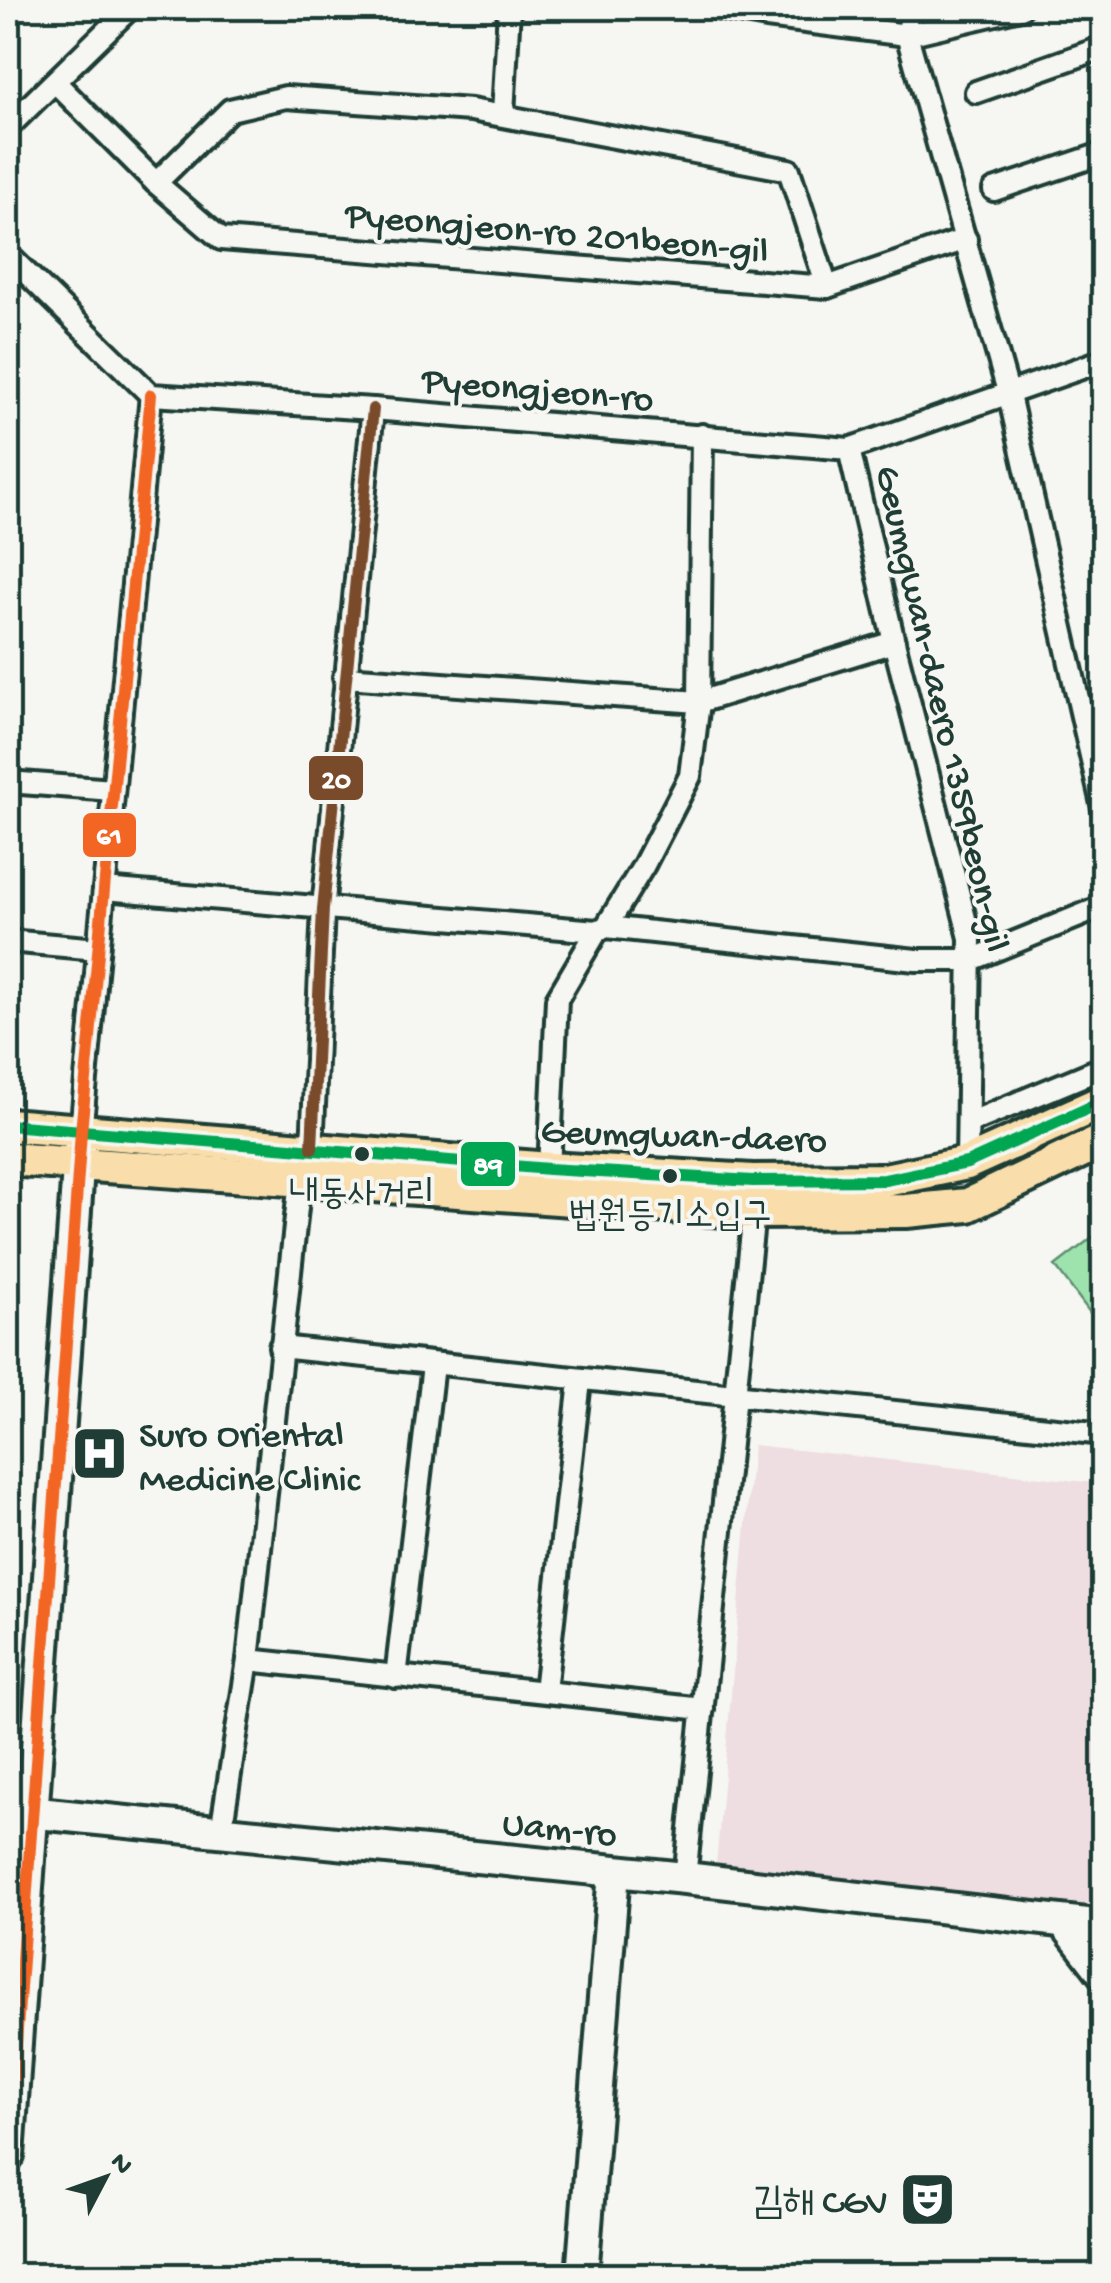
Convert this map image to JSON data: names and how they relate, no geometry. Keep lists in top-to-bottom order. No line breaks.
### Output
{"streets":{"main road":["Geumgwan-daero"],"street":["Pyeongjeon-ro 201beon-gil","Pyeongjeon-ro","Geumgwan-daero 1359beon-gil","Uam-ro"]},"crossings":[["Pyeongjeon-ro","Geumgwan-daero 1359beon-gil"],["Geumgwan-daero 1359beon-gil","Geumgwan-daero"]],"places":{"other":["내동사거리","법원등기소입구"],"hospital":["Suro Oriental Medicine Clinic"],"theatre":["김해 CGV"]},"lines":["transit line 61","transit line 20","transit line 89"],"north":"top right"}
